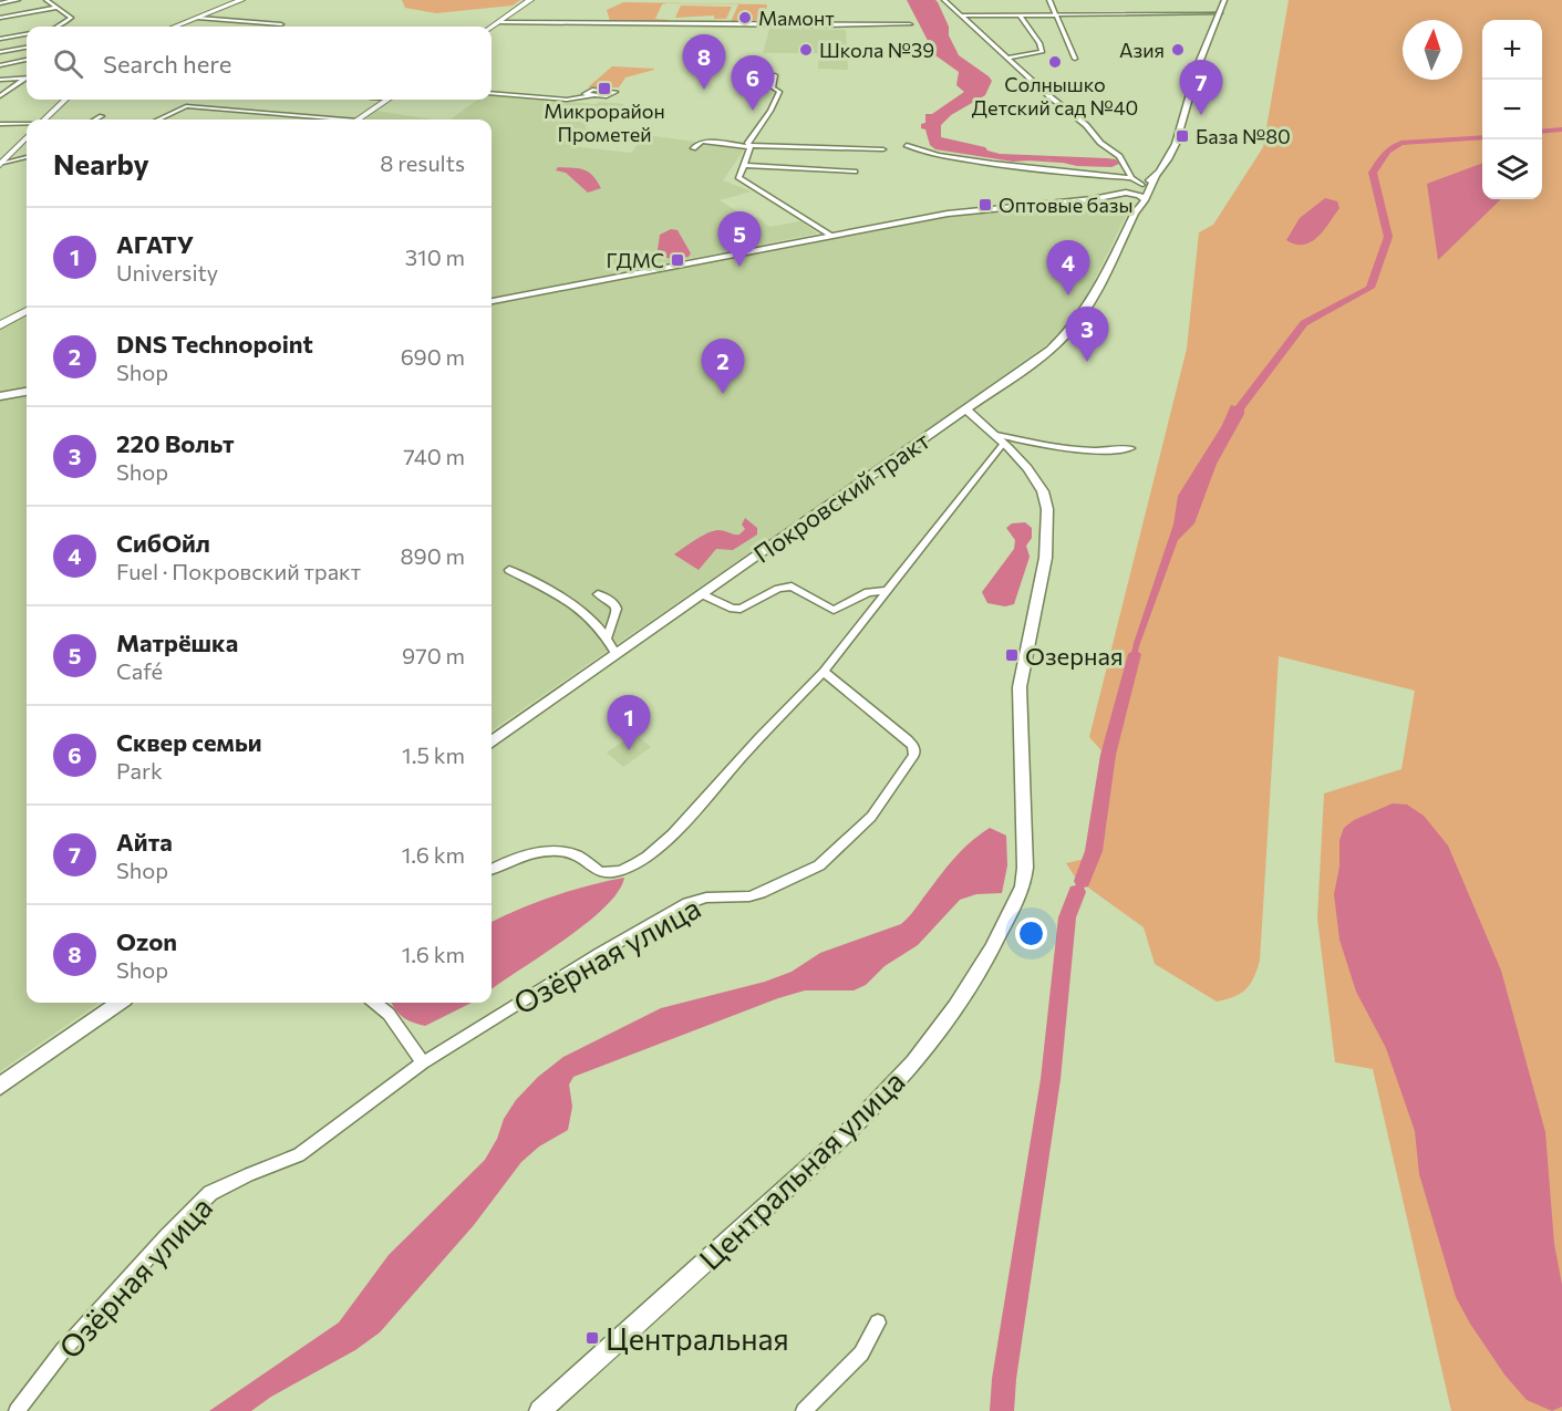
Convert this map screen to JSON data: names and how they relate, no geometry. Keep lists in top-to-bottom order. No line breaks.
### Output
{"streets":{"main road":["Покровский тракт","Центральная улица"],"street":["Озёрная улица"]},"crossings":[["Покровский тракт","Центральная улица"]],"places":{"other":["Мамонт","Школа №39","Азия","Солнышко Детский сад №40"],"transit":["Микрорайон Прометей","База №80","Оптовые базы","ГДМС","Озерная","Центральная"]},"north":"top","page":{"map_buttons":["+","−"],"search":"Search here","pins":["8","6","7","5","4","3","2","1"],"heading":["Nearby","8 results"],"list":[{"mark":"1","name":"АГАТУ","note":"University","value":"310 m"},{"mark":"2","name":"DNS Technopoint","note":"Shop","value":"690 m"},{"mark":"3","name":"220 Вольт","note":"Shop","value":"740 m"},{"mark":"4","name":"СибОйл","note":"Fuel · Покровский тракт","value":"890 m"},{"mark":"5","name":"Матрёшка","note":"Café","value":"970 m"},{"mark":"6","name":"Сквер семьи","note":"Park","value":"1.5 km"},{"mark":"7","name":"Айта","note":"Shop","value":"1.6 km"},{"mark":"8","name":"Ozon","note":"Shop","value":"1.6 km"}]}}
